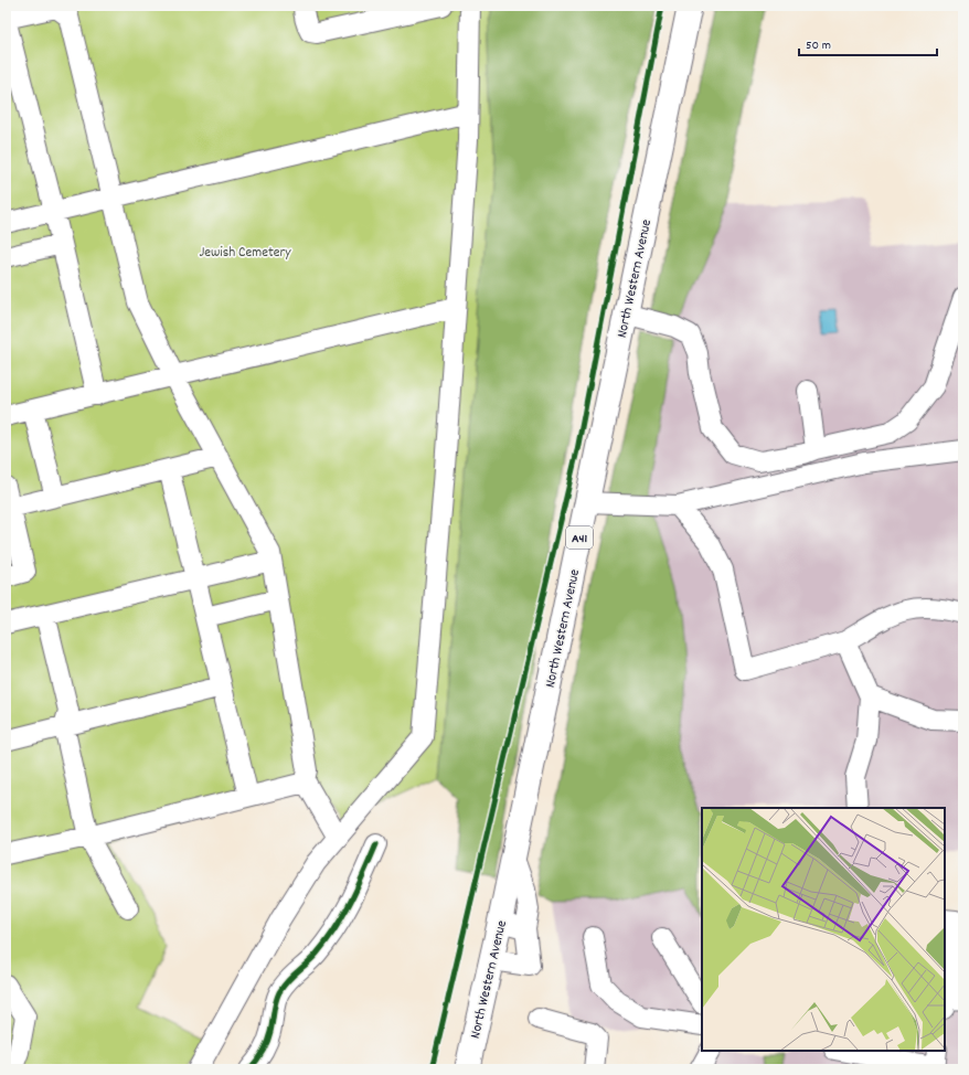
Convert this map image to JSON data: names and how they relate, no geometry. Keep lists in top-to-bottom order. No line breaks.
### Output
{"streets":{"highway":["North Western Avenue","A41"]},"parks":["Jewish Cemetery"],"scale_bar":"50 m"}
